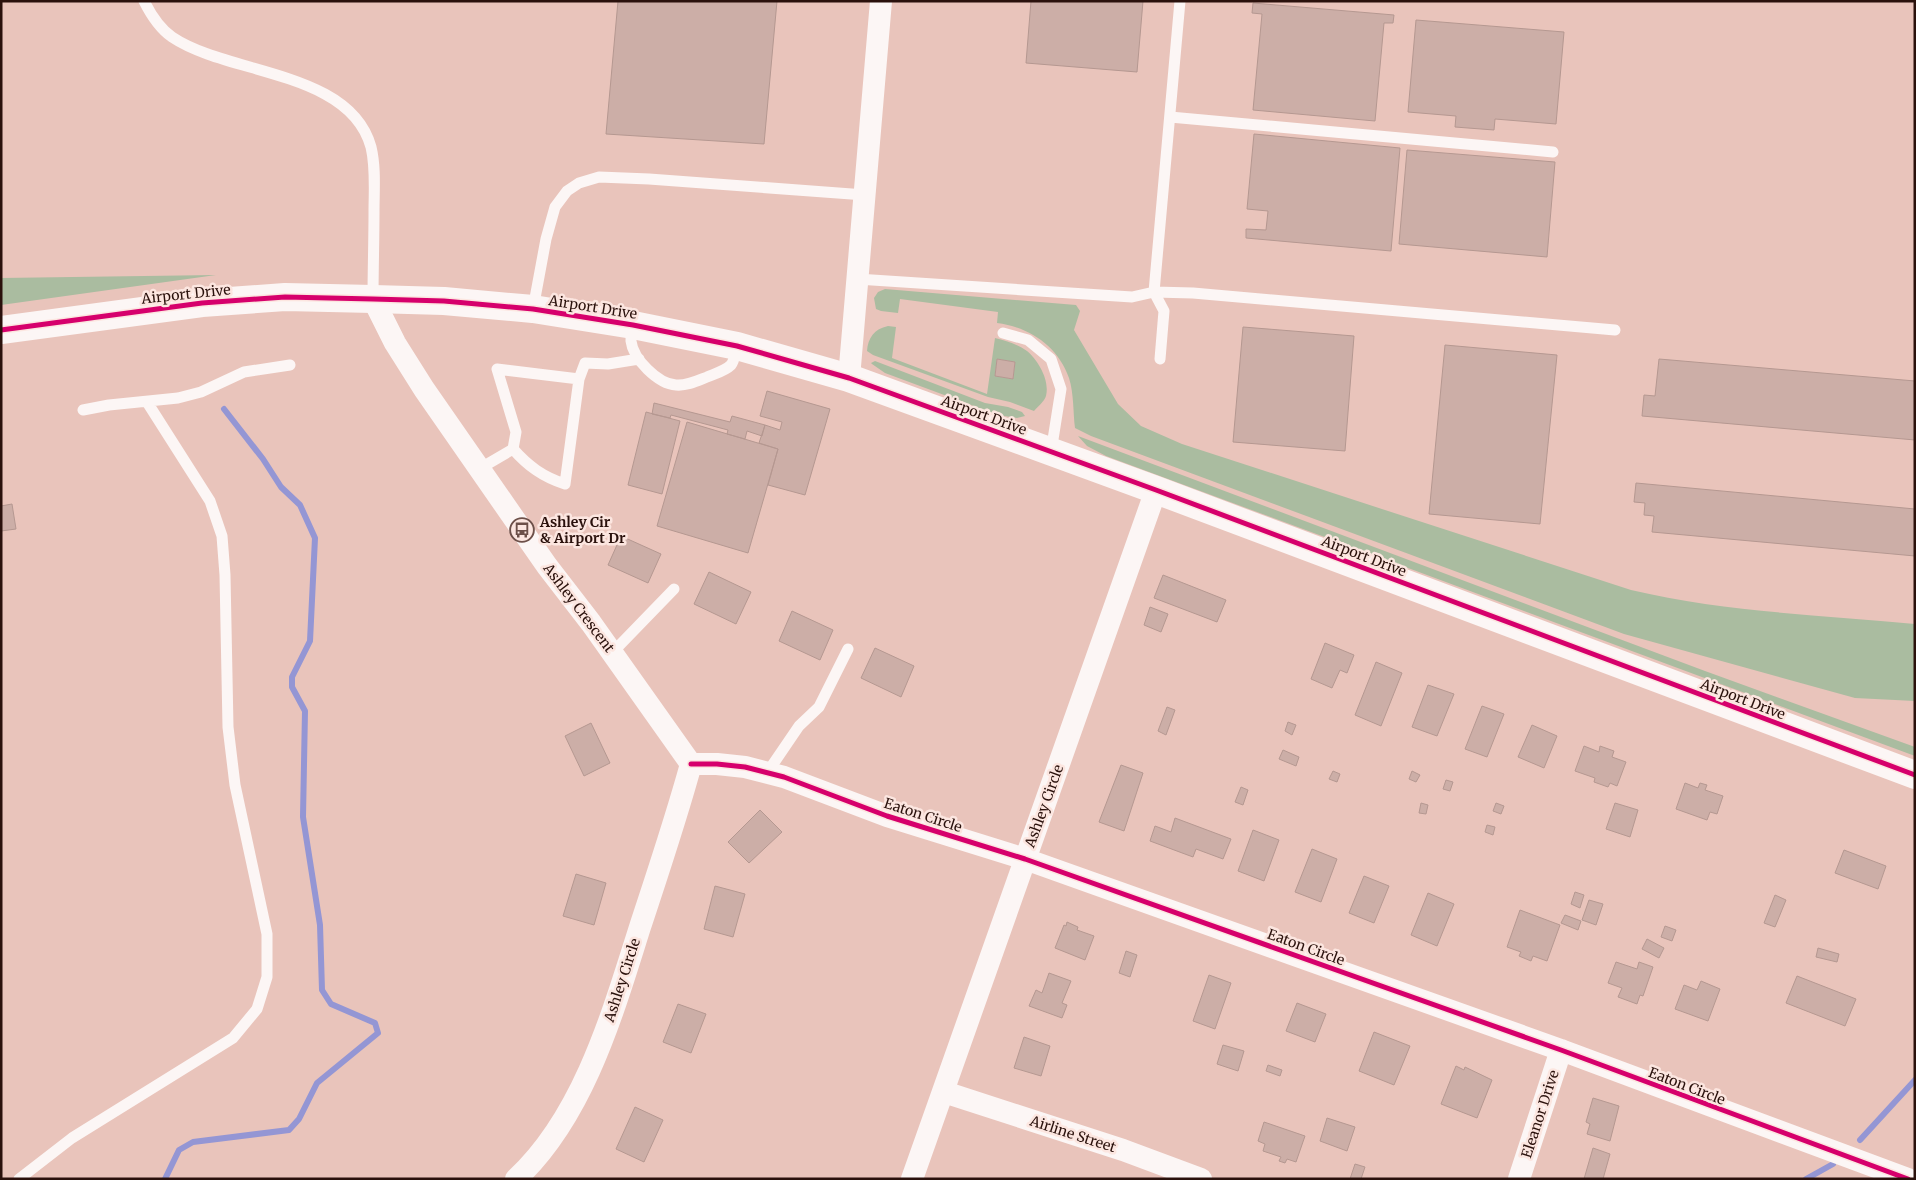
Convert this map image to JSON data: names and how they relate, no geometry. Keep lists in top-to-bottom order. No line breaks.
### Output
{"streets":{"street":["Airport Drive","Ashley Crescent","Ashley Circle","Eaton Circle","Eleanor Drive","Airline Street"]},"crossings":[["Airport Drive","Ashley Crescent"],["Airport Drive","Ashley Circle"],["Ashley Crescent","Ashley Circle"],["Ashley Crescent","Eaton Circle"],["Ashley Circle","Eaton Circle"],["Ashley Circle","Airline Street"],["Eaton Circle","Eleanor Drive"]],"places":{"bus stop":["Ashley Cir & Airport Dr"]}}
